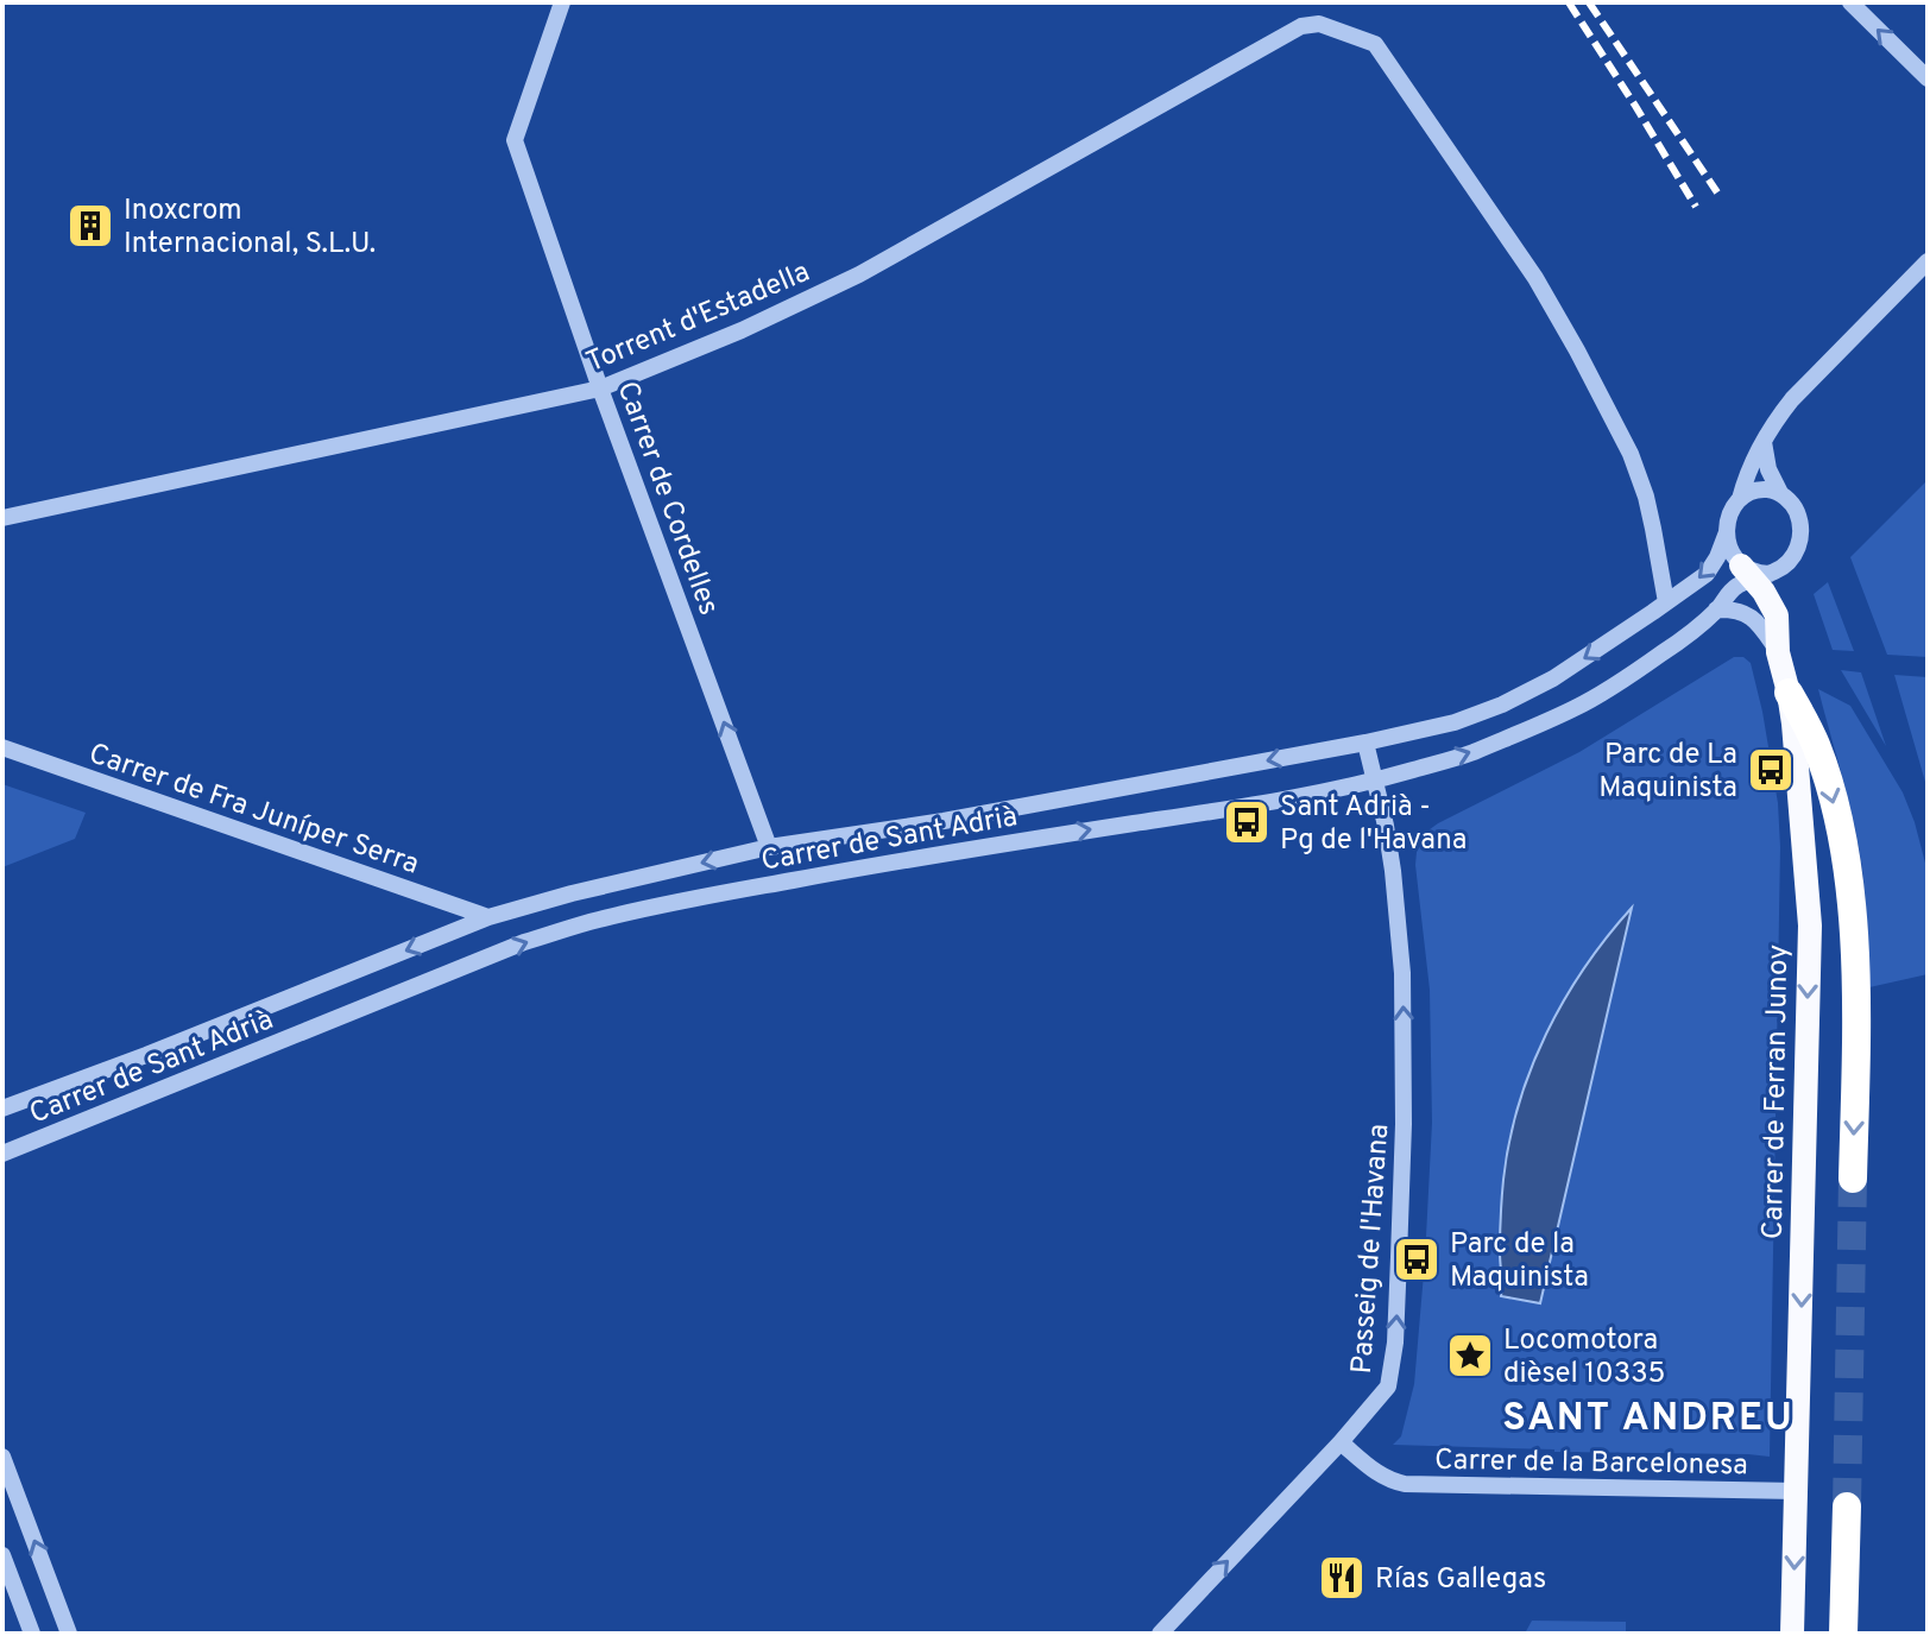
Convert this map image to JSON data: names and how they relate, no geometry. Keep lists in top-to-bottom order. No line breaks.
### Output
{"streets":{"main road":["Carrer de Ferran Junoy"],"street":["Torrent d'Estadella","Carrer de Cordelles","Carrer de Fra Juníper Serra","Carrer de Sant Adrià","Passeig de l'Havana","Carrer de la Barcelonesa"]},"crossings":[["Torrent d'Estadella","Carrer de Cordelles"],["Torrent d'Estadella","Carrer de Sant Adrià"],["Carrer de Cordelles","Carrer de Sant Adrià"],["Carrer de Fra Juníper Serra","Carrer de Sant Adrià"],["Carrer de Sant Adrià","Carrer de Ferran Junoy"],["Carrer de Sant Adrià","Passeig de l'Havana"],["Carrer de Ferran Junoy","Carrer de la Barcelonesa"],["Passeig de l'Havana","Carrer de la Barcelonesa"]],"one_way":["Carrer de Cordelles","Carrer de Ferran Junoy","Passeig de l'Havana"],"districts":["SANT ANDREU"],"places":{"building":["Inoxcrom Internacional, S.L.U."],"bus stop":["Parc de La Maquinista","Sant Adrià - Pg de l'Havana","Parc de la Maquinista"],"place":["Locomotora dièsel 10335"],"restaurant":["Rías Gallegas"]}}
